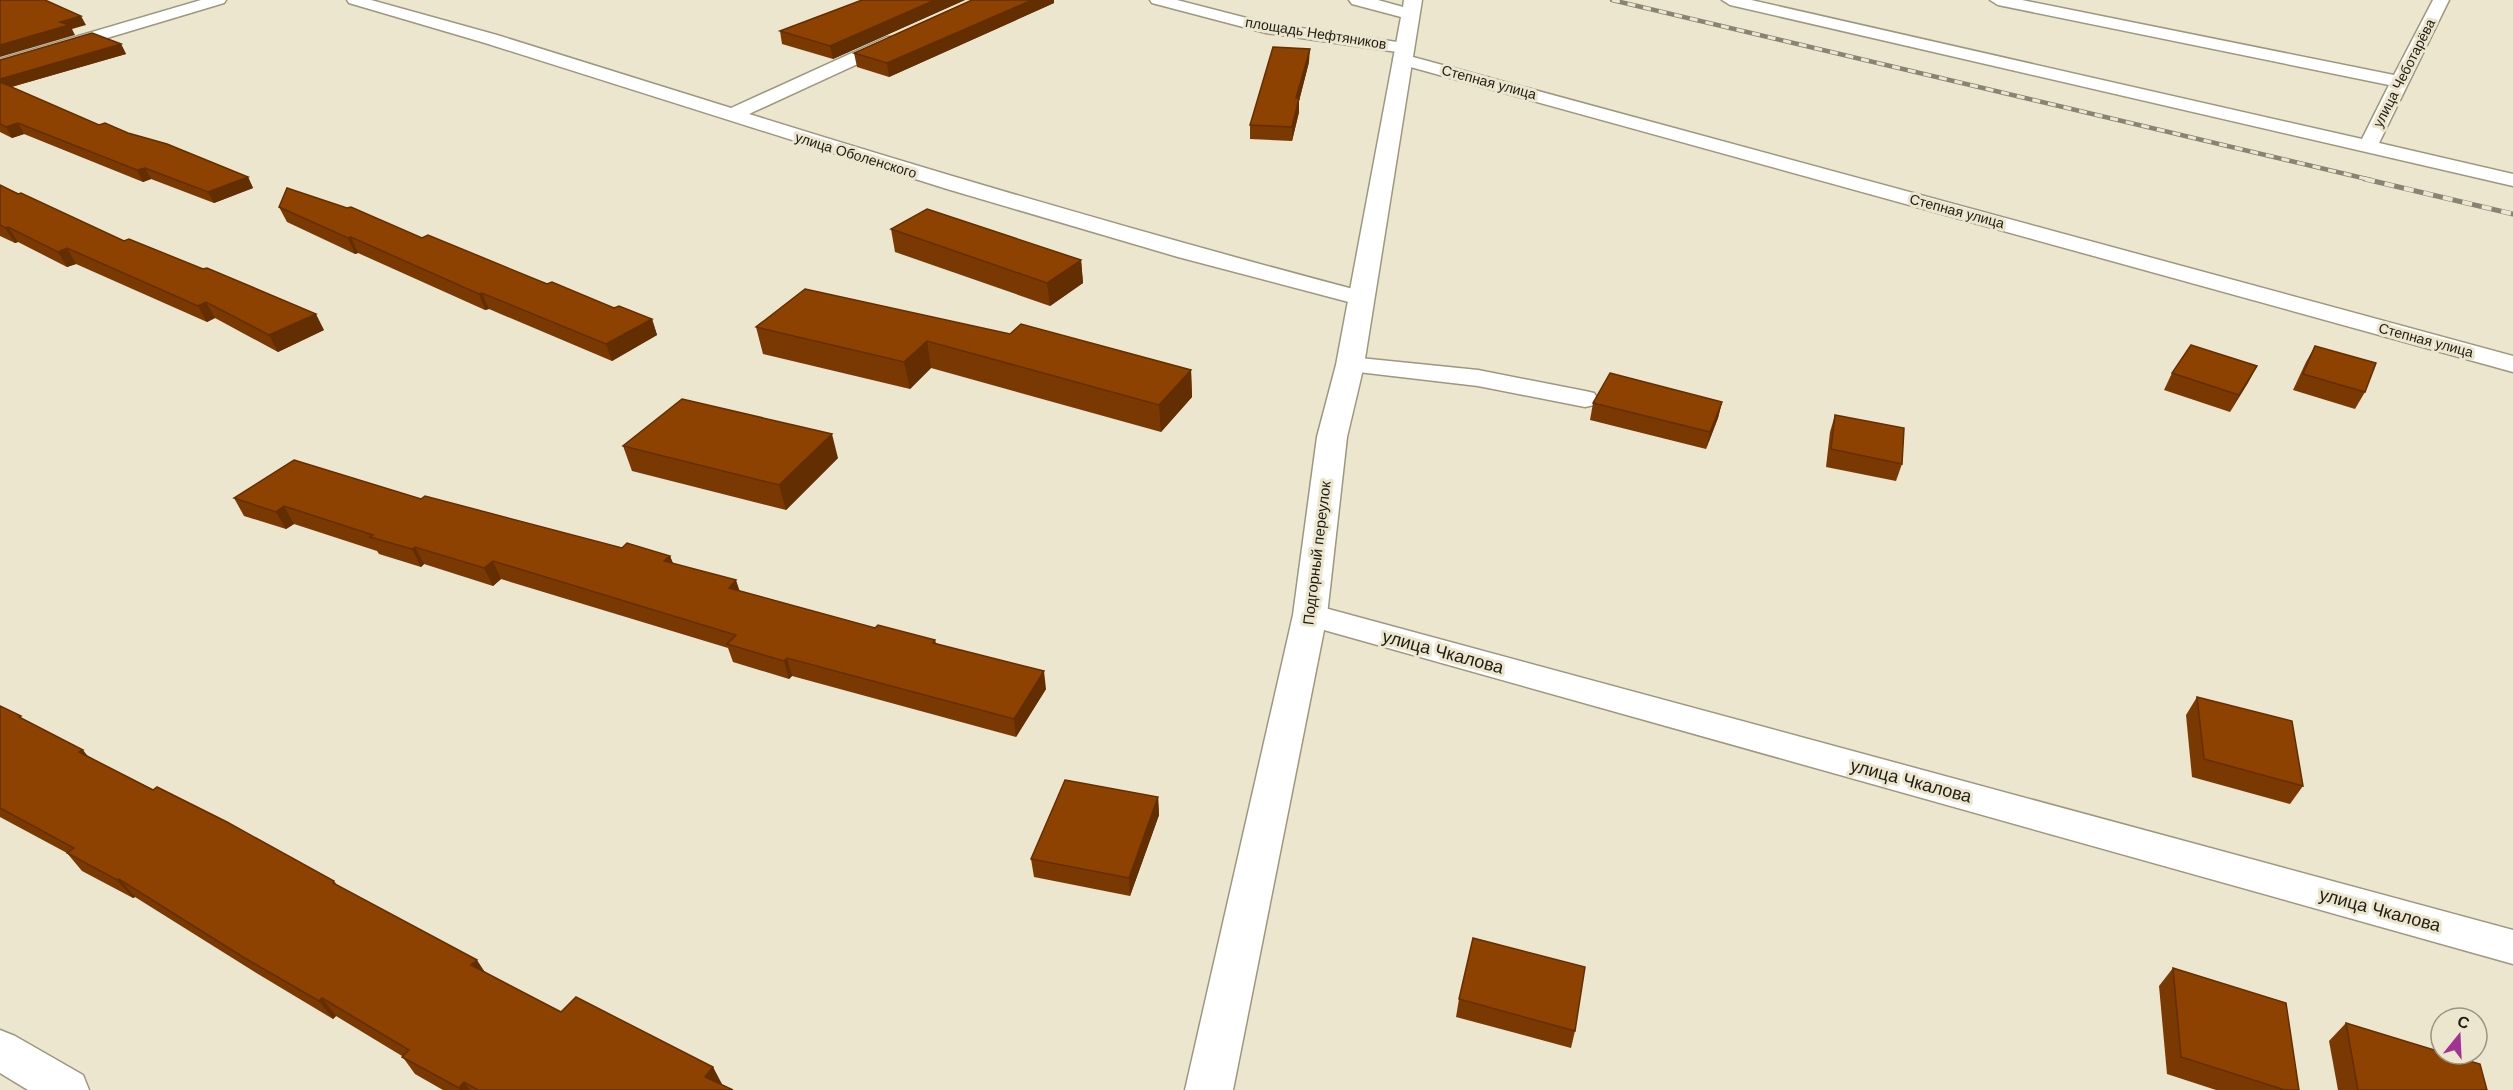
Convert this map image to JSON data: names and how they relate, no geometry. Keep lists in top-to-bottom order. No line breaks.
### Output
{"streets":{"main road":["Подгорный переулок"],"street":["площадь Нефтяников","улица Чеботарёва","Степная улица","улица Оболенского","улица Чкалова"]},"crossings":[["площадь Нефтяников","Степная улица"],["площадь Нефтяников","Подгорный переулок"],["Степная улица","Подгорный переулок"],["улица Оболенского","Подгорный переулок"],["Подгорный переулок","улица Чкалова"]],"north":"top"}
